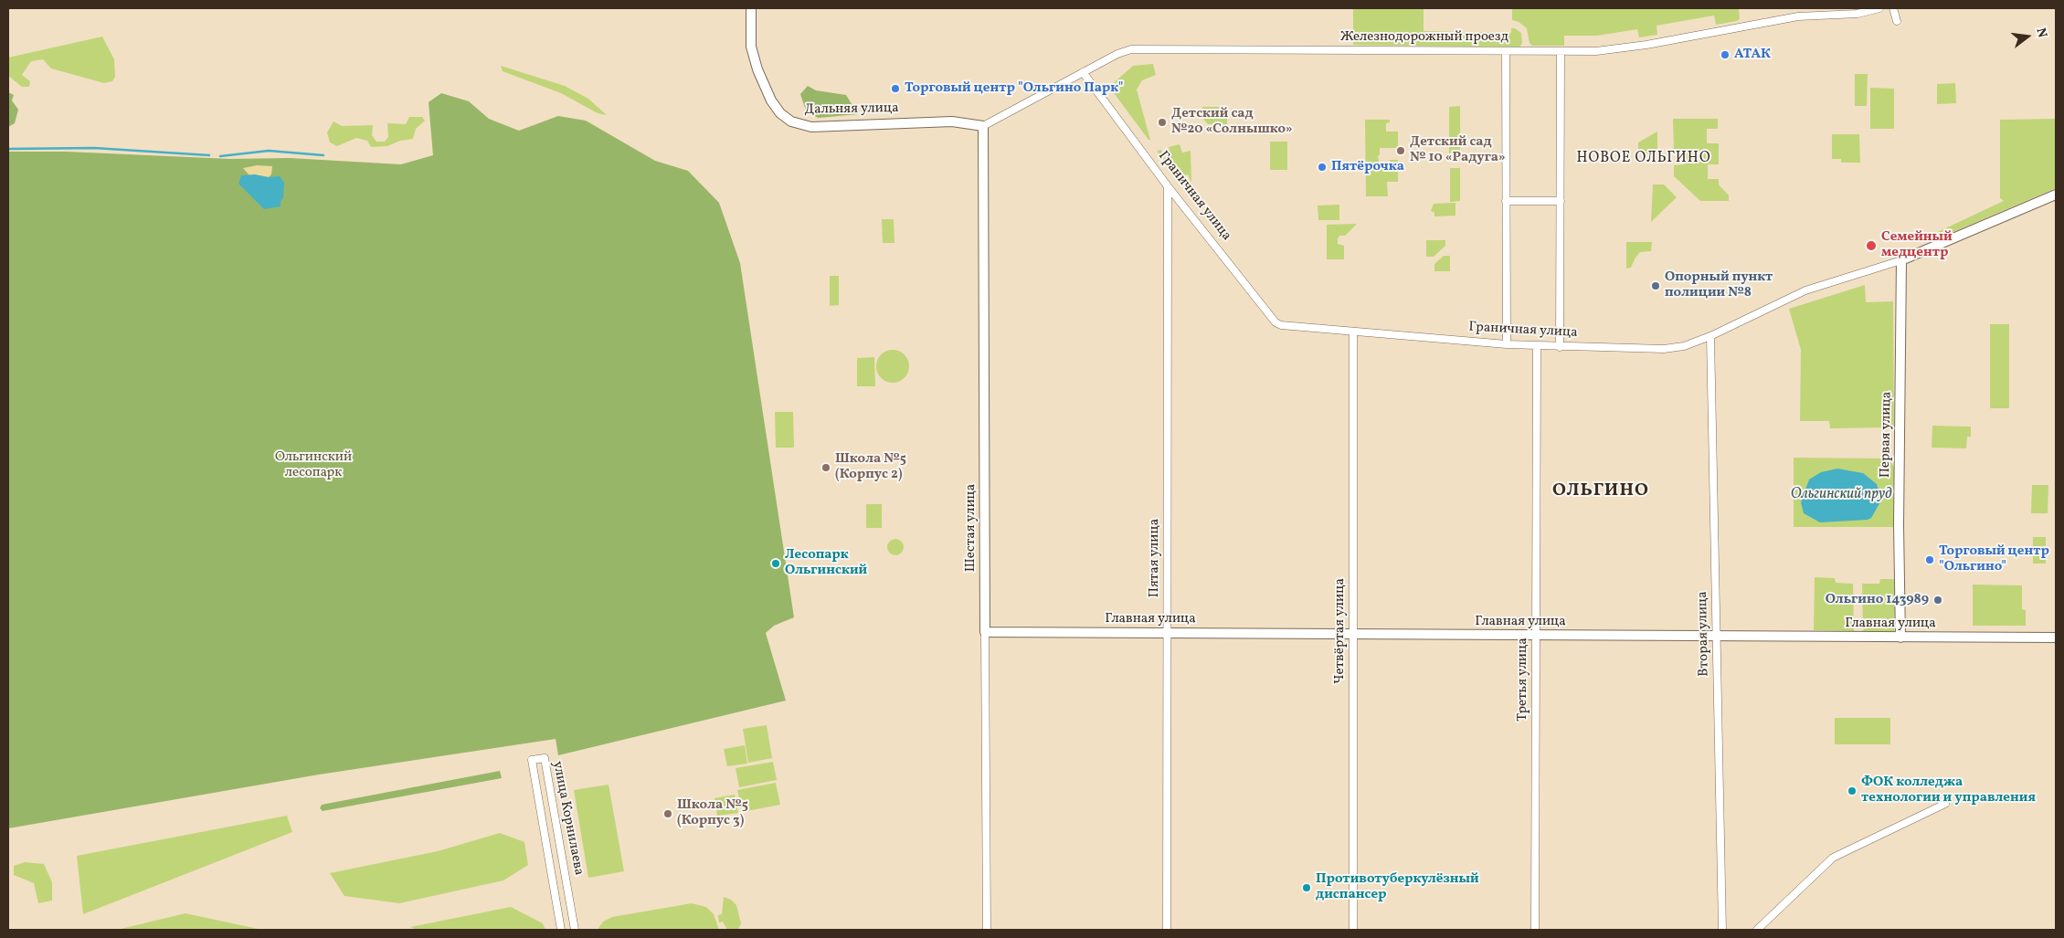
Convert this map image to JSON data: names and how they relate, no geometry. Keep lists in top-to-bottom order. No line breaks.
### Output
{"streets":{"street":["Железнодорожный проезд","Дальняя улица","Граничная улица","Первая улица","Шестая улица","Пятая улица","Главная улица","Четвёртая улица","Вторая улица","Третья улица","улица Корнилаева"]},"crossings":[["Железнодорожный проезд","Дальняя улица"],["Железнодорожный проезд","Граничная улица"],["Железнодорожный проезд","Шестая улица"],["Дальняя улица","Шестая улица"],["Граничная улица","Первая улица"],["Граничная улица","Пятая улица"],["Граничная улица","Четвёртая улица"],["Граничная улица","Вторая улица"],["Граничная улица","Третья улица"],["Первая улица","Главная улица"],["Шестая улица","Главная улица"],["Пятая улица","Главная улица"],["Главная улица","Четвёртая улица"],["Главная улица","Вторая улица"],["Главная улица","Третья улица"]],"districts":["НОВОЕ ОЛЬГИНО","ОЛЬГИНО"],"water":["Ольгинский пруд"],"parks":["Ольгинский лесопарк"],"places":["АТАК","Торговый центр \"Ольгино Парк\"","Детский сад №20 «Солнышко»","Детский сад № 10 «Радуга»","Пятёрочка","Семейный медцентр","Опорный пункт полиции №8","Школа №5 (Корпус 2)","Торговый центр \"Ольгино\"","Лесопарк Ольгинский","Ольгино 143989","ФОК колледжа технологии и управления","Школа №5 (Корпус 3)","Противотуберкулёзный диспансер"],"north":"right"}
